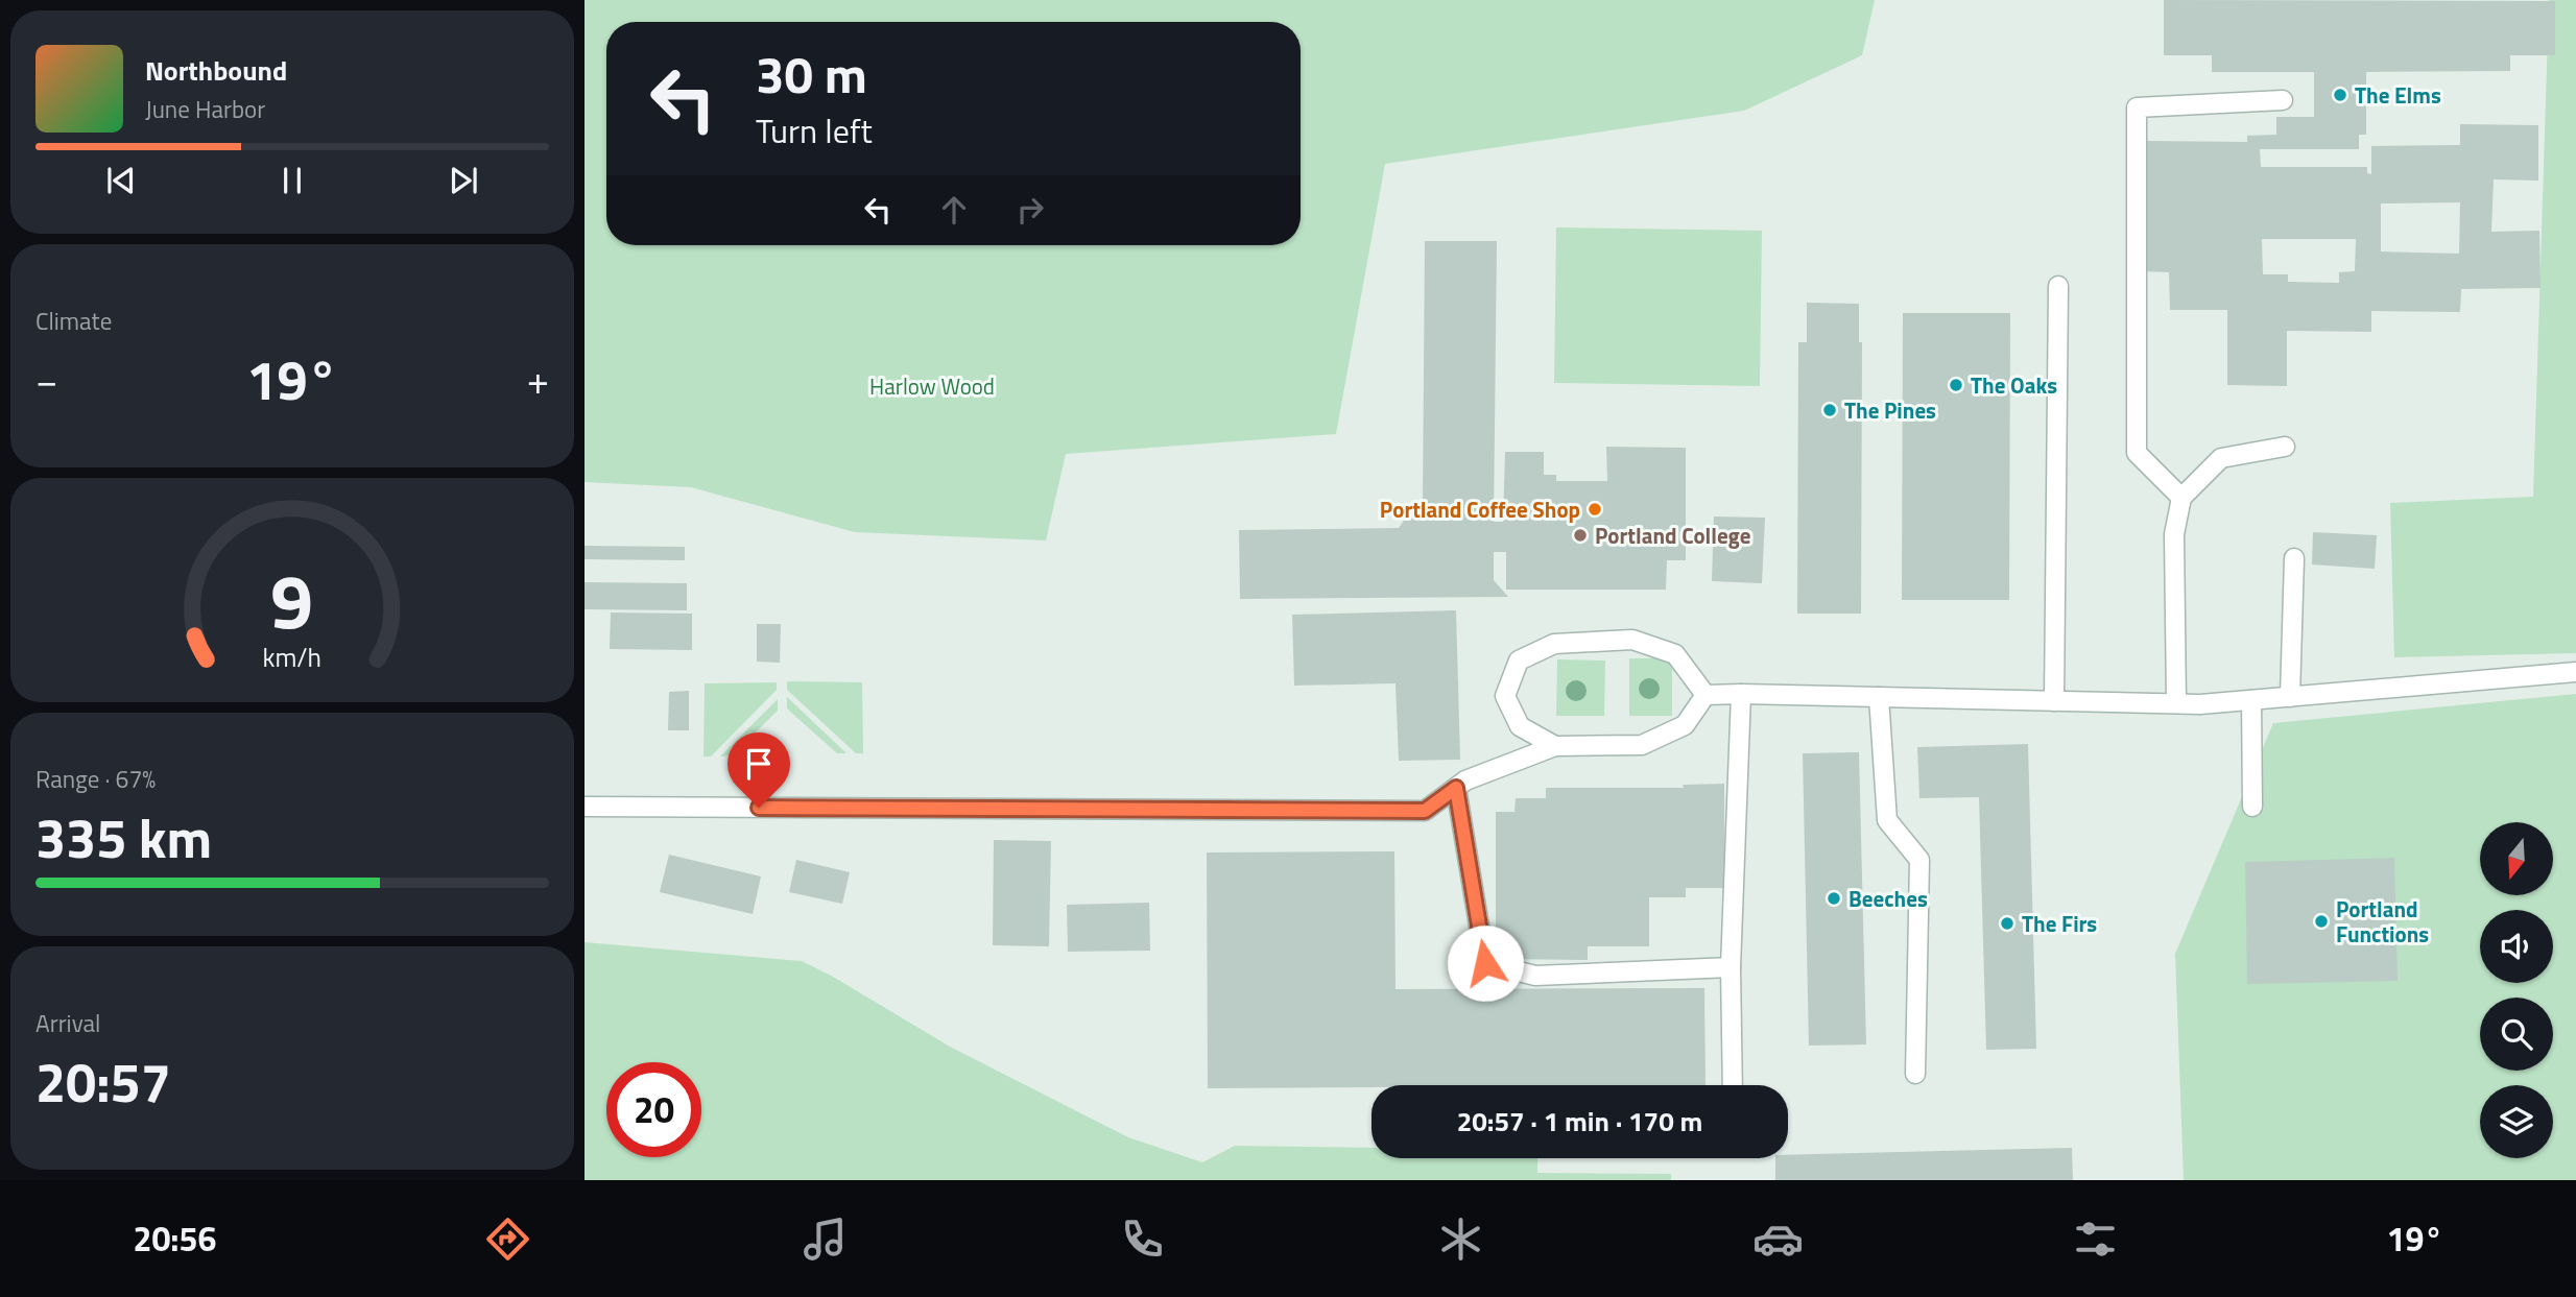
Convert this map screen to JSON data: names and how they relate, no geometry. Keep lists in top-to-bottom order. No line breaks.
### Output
{"parks":["Harlow Wood"],"places":["The Elms","The Oaks","The Pines","Portland Coffee Shop","Portland College","Beeches","Portland Functions","The Firs"],"north":"bottom","page":{"turn":["30 m","Turn left"],"song":["Northbound","June Harbor"],"tile":["Climate",["Range · 67%","335 km"],["Arrival","20:57"]],"heat":["−","19°","+"],"limit":"20","trip":"20:57 · 1 min · 170 m","tabs":["20:56","19°"],"gauge":["9","km/h"]}}
